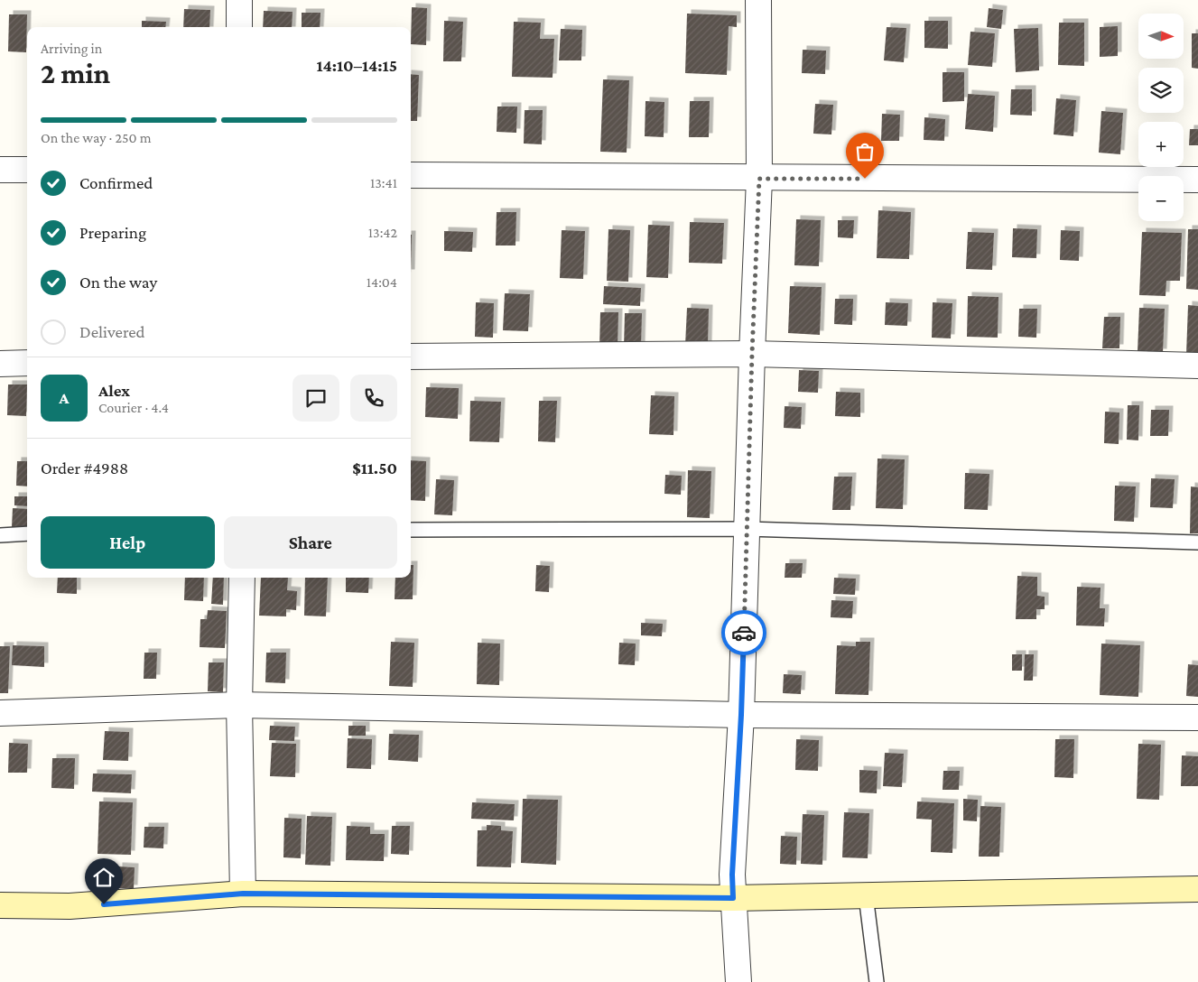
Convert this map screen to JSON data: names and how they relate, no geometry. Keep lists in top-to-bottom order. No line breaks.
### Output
{"north":"right","page":{"map_buttons":["+","−"],"heading":["2 min","Arriving in","14:10–14:15"],"panel":["Alex","Courier · 4.4","Order #4988","$11.50"],"bar":"On the way · 250 m","list":[["Confirmed","13:41"],["Preparing","13:42"],["On the way","14:04"],"Delivered"],"round":"A","buttons":["Help","Share"]}}
